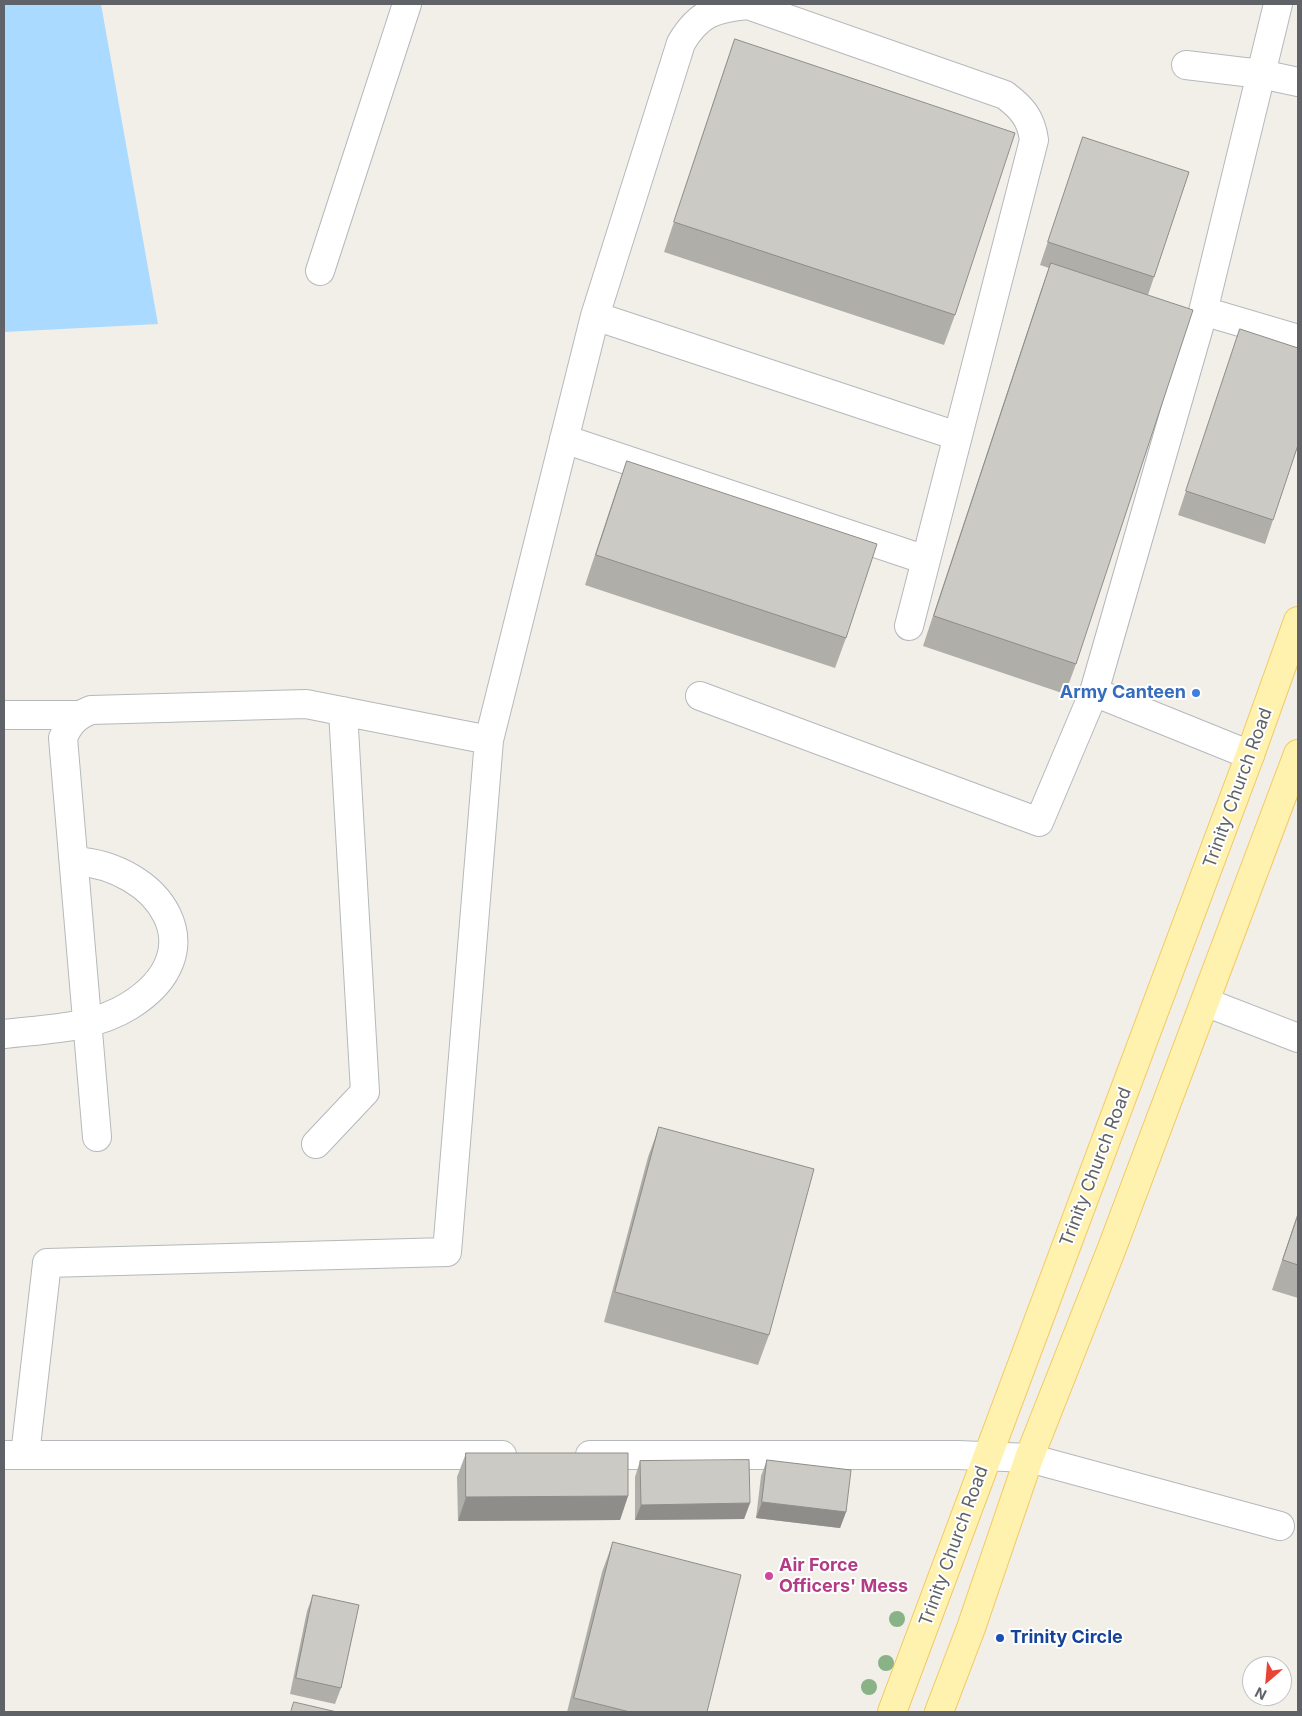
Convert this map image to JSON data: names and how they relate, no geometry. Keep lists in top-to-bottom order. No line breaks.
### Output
{"streets":{"main road":["Trinity Church Road"]},"places":["Army Canteen","Air Force Officers' Mess","Trinity Circle"],"north":"bottom left"}
